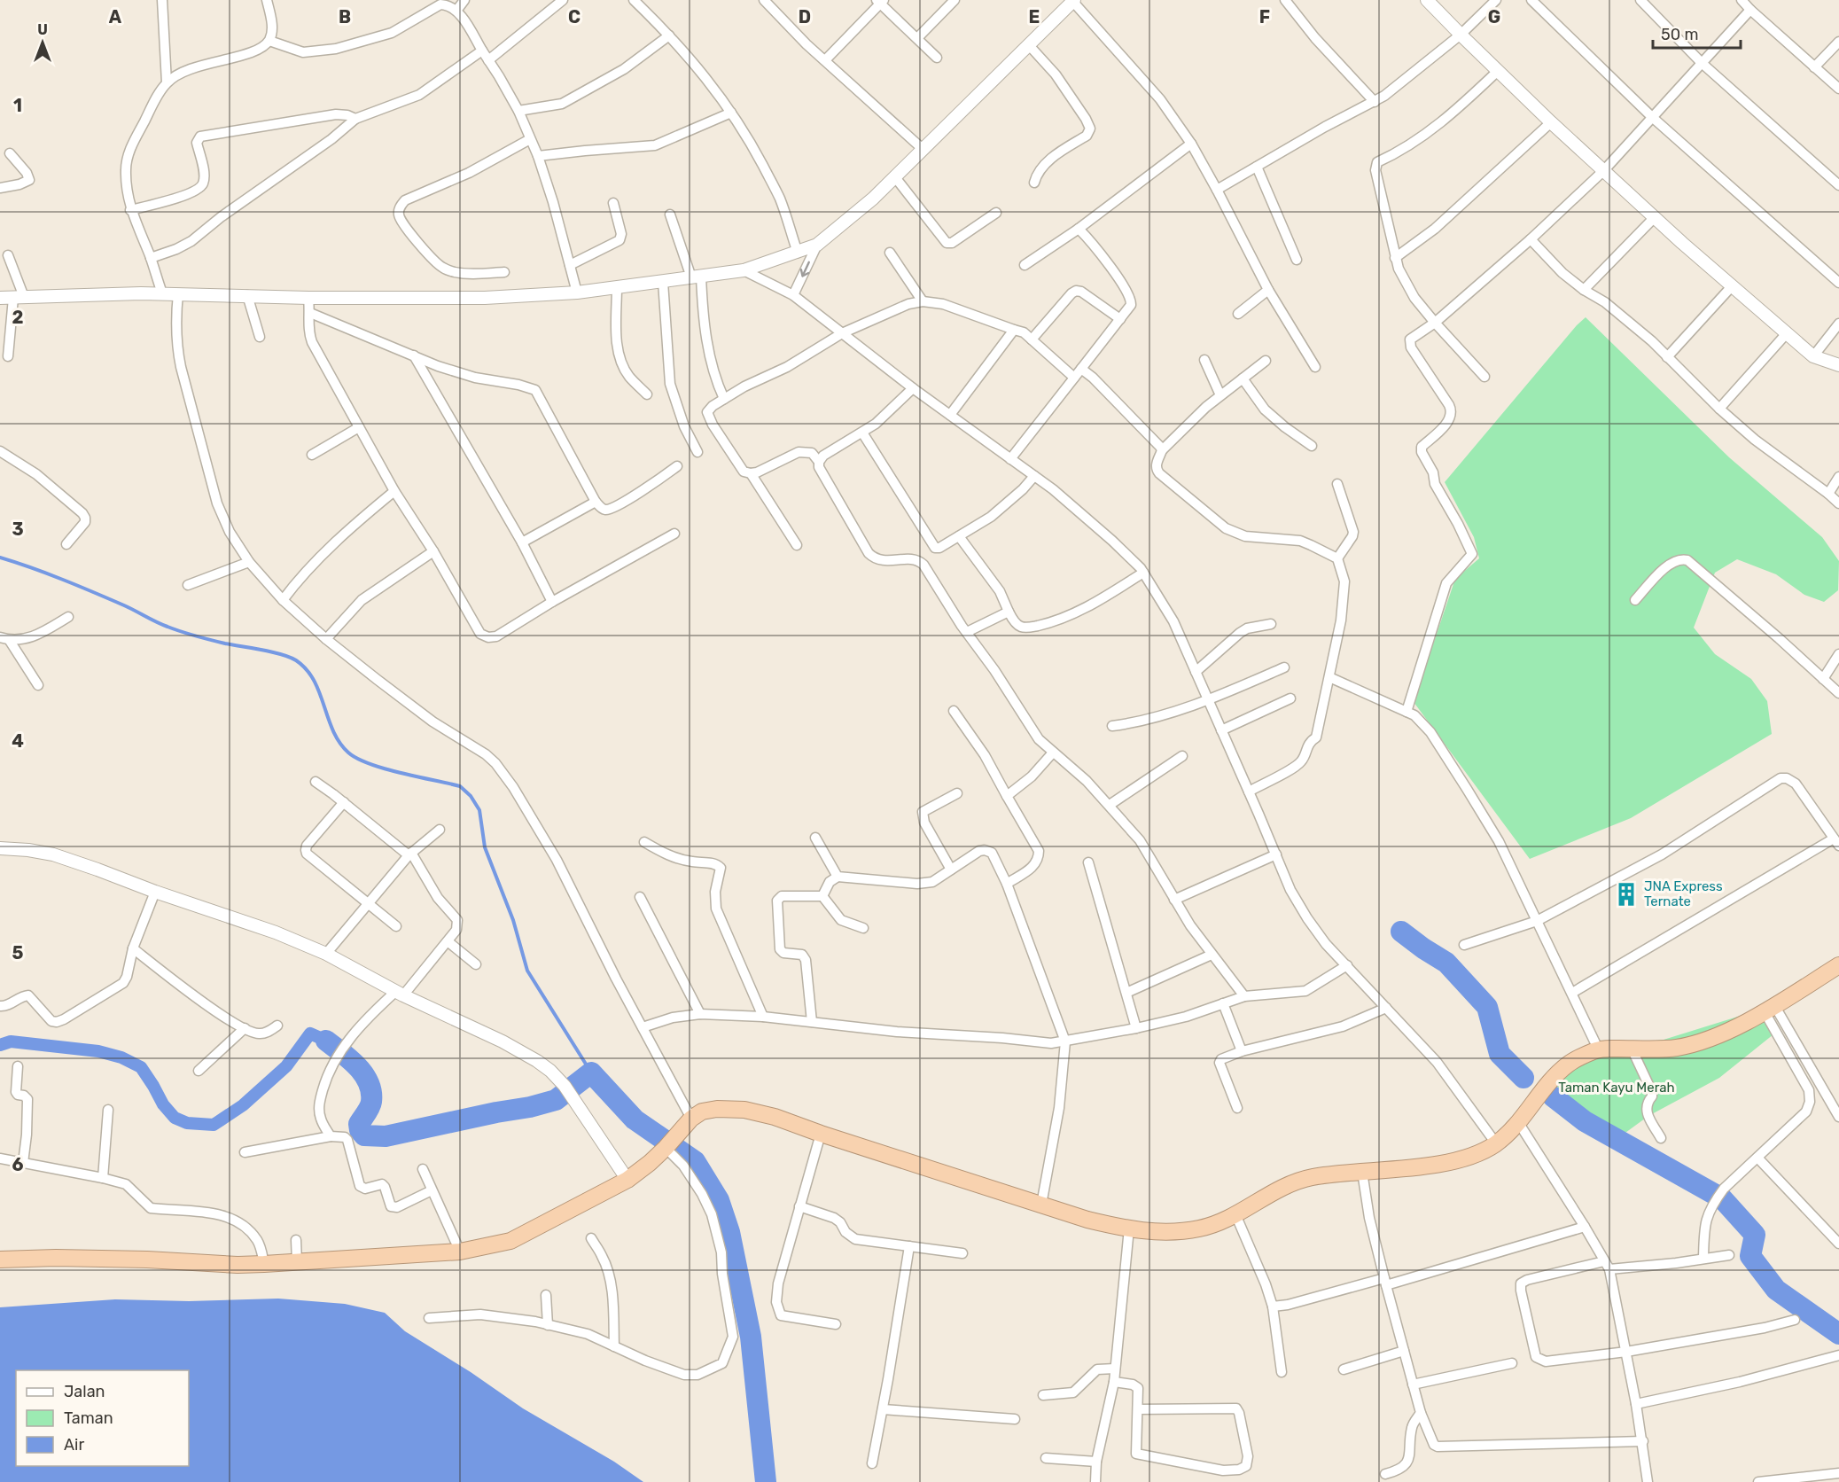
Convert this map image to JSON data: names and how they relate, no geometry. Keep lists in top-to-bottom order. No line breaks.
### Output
{"parks":["Taman Kayu Merah"],"places":{"building":["JNA Express Ternate"]},"legend":["Jalan","Taman","Air"],"scale_bar":"50 m","north":"top","grid":{"columns":["A","B","C","D","E","F","G"],"rows":["1","2","3","4","5","6"]}}
